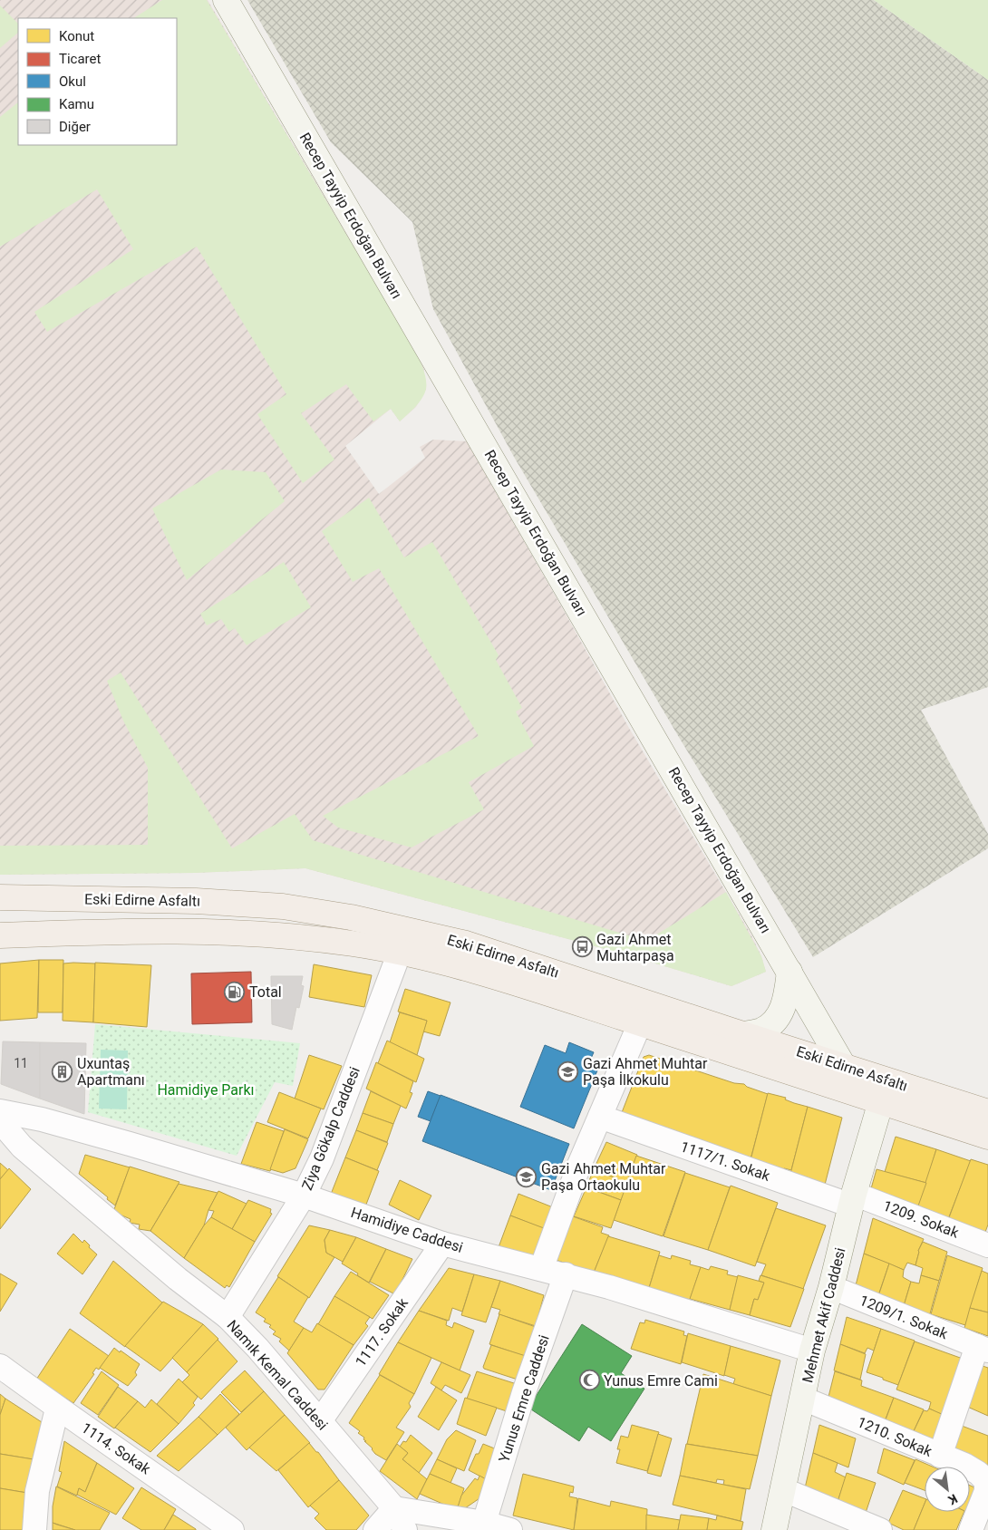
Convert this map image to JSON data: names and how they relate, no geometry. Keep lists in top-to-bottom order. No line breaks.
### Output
{"streets":{"main road":["Eski Edirne Asfaltı"],"street":["Recep Tayyip Erdoğan Bulvarı","Ziya Gökalp Caddesi","1117/1. Sokak","1209. Sokak","Hamidiye Caddesi","Mehmet Akif Caddesi","1209/1. Sokak","1117. Sokak","Namık Kemal Caddesi","Yunus Emre Caddesi","1210. Sokak","1114. Sokak"]},"crossings":[["Recep Tayyip Erdoğan Bulvarı","Eski Edirne Asfaltı"],["Eski Edirne Asfaltı","Ziya Gökalp Caddesi"],["Eski Edirne Asfaltı","Mehmet Akif Caddesi"],["Ziya Gökalp Caddesi","Hamidiye Caddesi"],["Ziya Gökalp Caddesi","Namık Kemal Caddesi"],["1117/1. Sokak","1209. Sokak"],["1117/1. Sokak","Mehmet Akif Caddesi"],["1209. Sokak","Mehmet Akif Caddesi"],["Hamidiye Caddesi","Mehmet Akif Caddesi"],["Hamidiye Caddesi","1117. Sokak"],["Hamidiye Caddesi","Yunus Emre Caddesi"],["Mehmet Akif Caddesi","1209/1. Sokak"],["Mehmet Akif Caddesi","1210. Sokak"],["1209/1. Sokak","1210. Sokak"],["1117. Sokak","Namık Kemal Caddesi"]],"parks":["Hamidiye Parkı"],"places":{"bus stop":["Gazi Ahmet Muhtarpaşa"],"fuel station":["Total"],"building":["Uxuntaş Apartmanı"],"school or university":["Gazi Ahmet Muhtar Paşa İlkokulu","Gazi Ahmet Muhtar Paşa Ortaokulu"],"mosque":["Yunus Emre Cami"]},"house_numbers":["11"],"legend":["Konut","Ticaret","Okul","Kamu","Diğer"],"north":"bottom right"}
